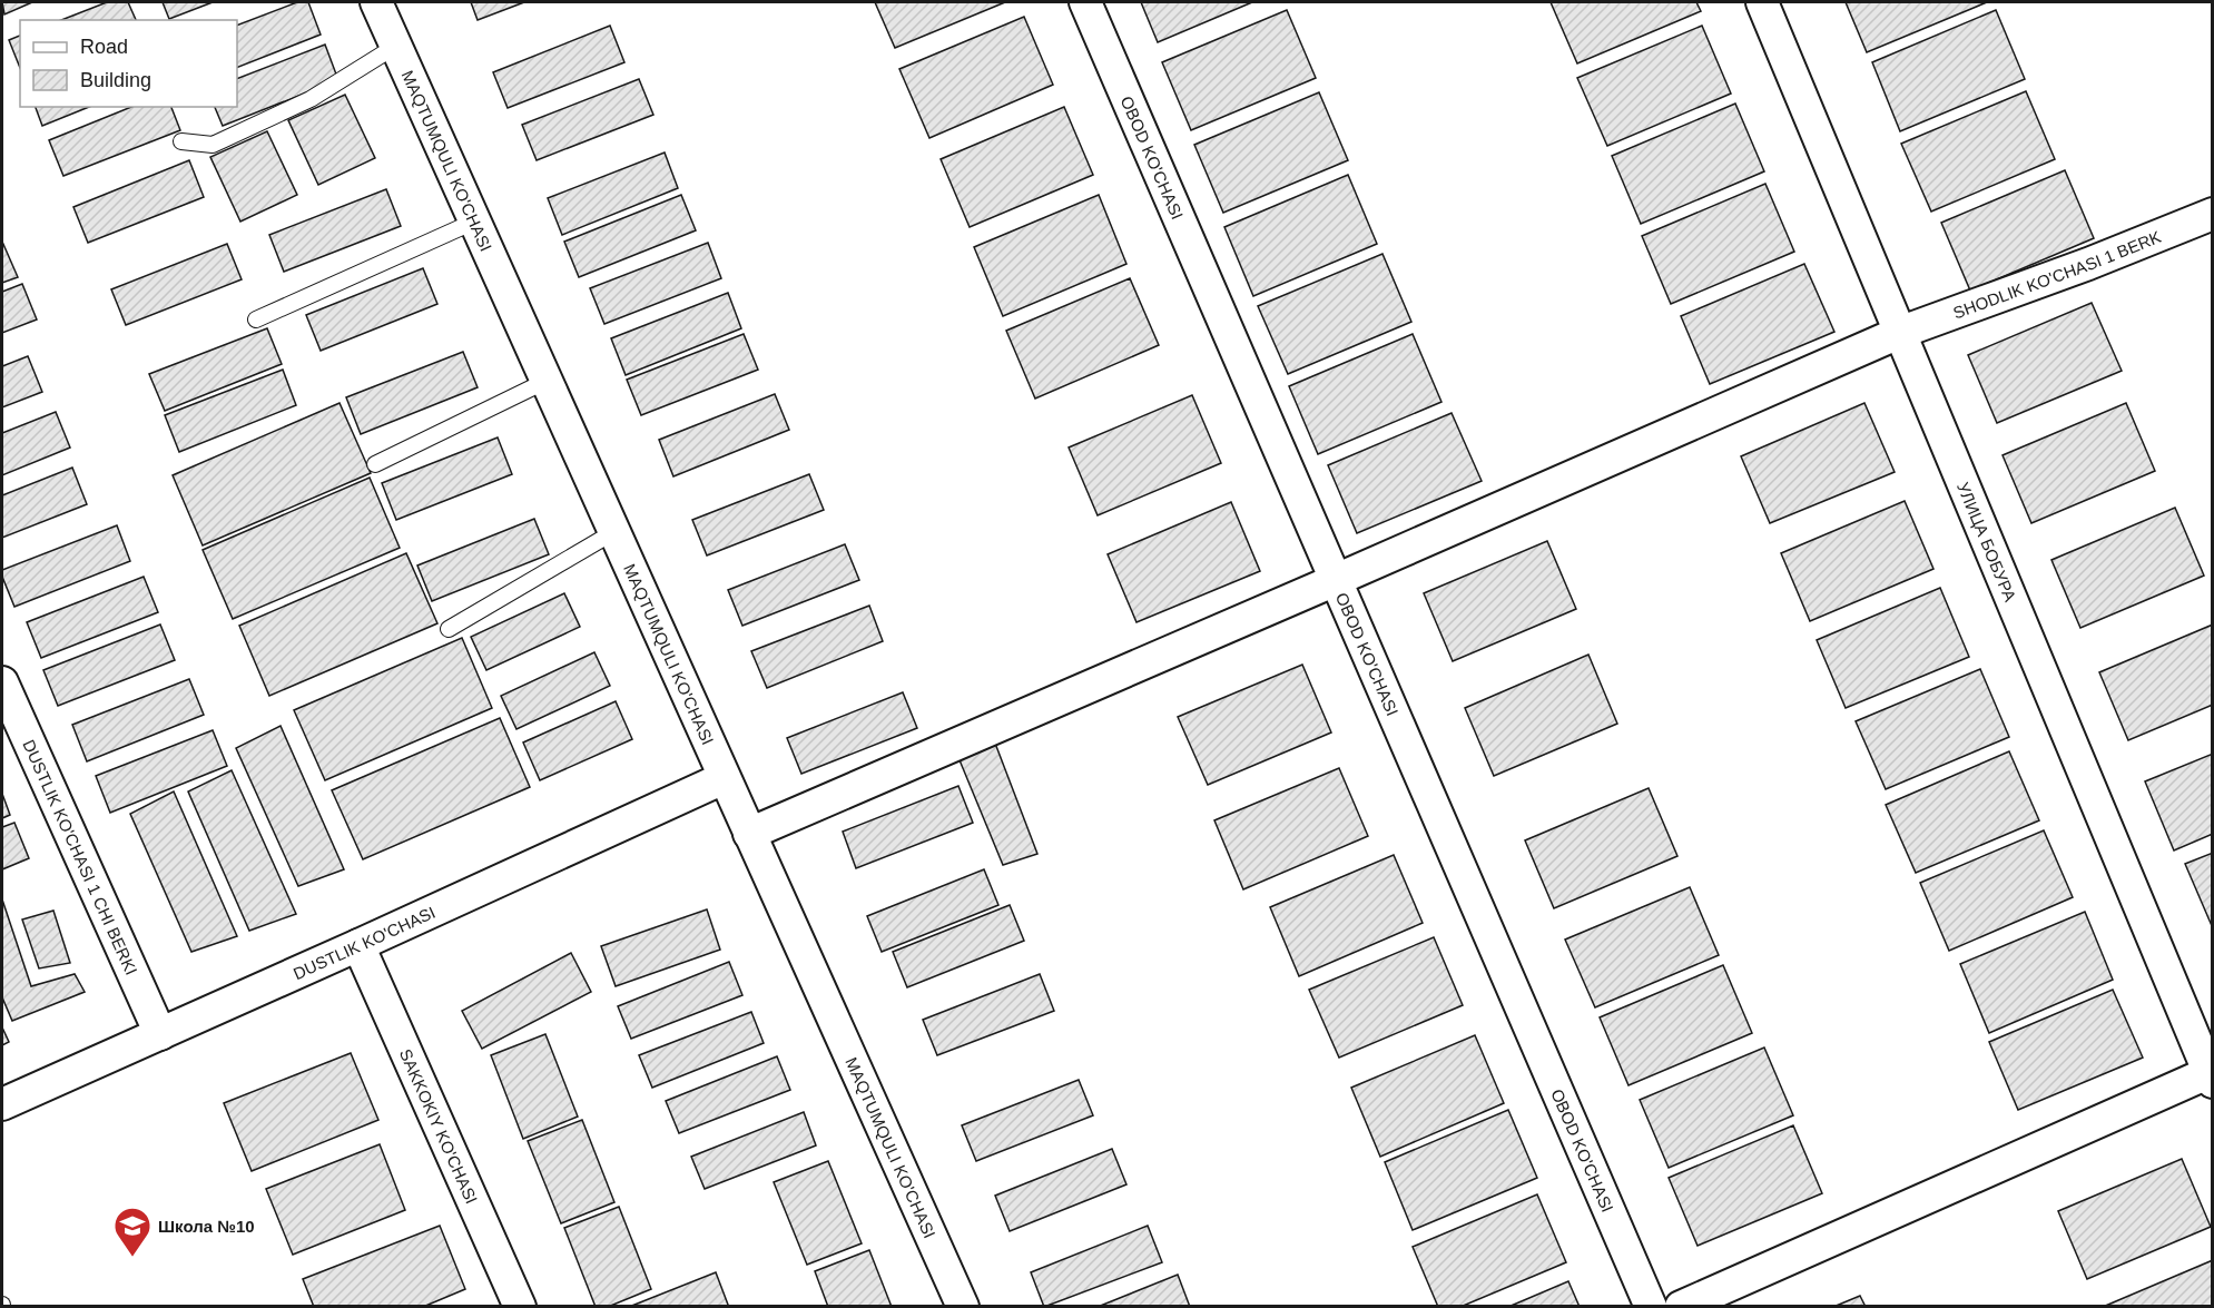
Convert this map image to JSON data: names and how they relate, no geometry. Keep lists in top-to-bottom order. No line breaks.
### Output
{"streets":{"street":["OBOD KO'CHASI","MAQTUMQULI KO'CHASI","SHODLIK KO'CHASI 1 BERK","УЛИЦА БОБУРА","DUSTLIK KO'CHASI 1 CHI BERKI","DUSTLIK KO'CHASI","SAKKOKIY KO'CHASI"]},"crossings":[["OBOD KO'CHASI","SHODLIK KO'CHASI 1 BERK"],["MAQTUMQULI KO'CHASI","SHODLIK KO'CHASI 1 BERK"],["MAQTUMQULI KO'CHASI","DUSTLIK KO'CHASI"],["SHODLIK KO'CHASI 1 BERK","УЛИЦА БОБУРА"],["DUSTLIK KO'CHASI 1 CHI BERKI","DUSTLIK KO'CHASI"],["DUSTLIK KO'CHASI","SAKKOKIY KO'CHASI"]],"places":{"school or university":["Школа №10"]},"legend":["Road","Building"]}
